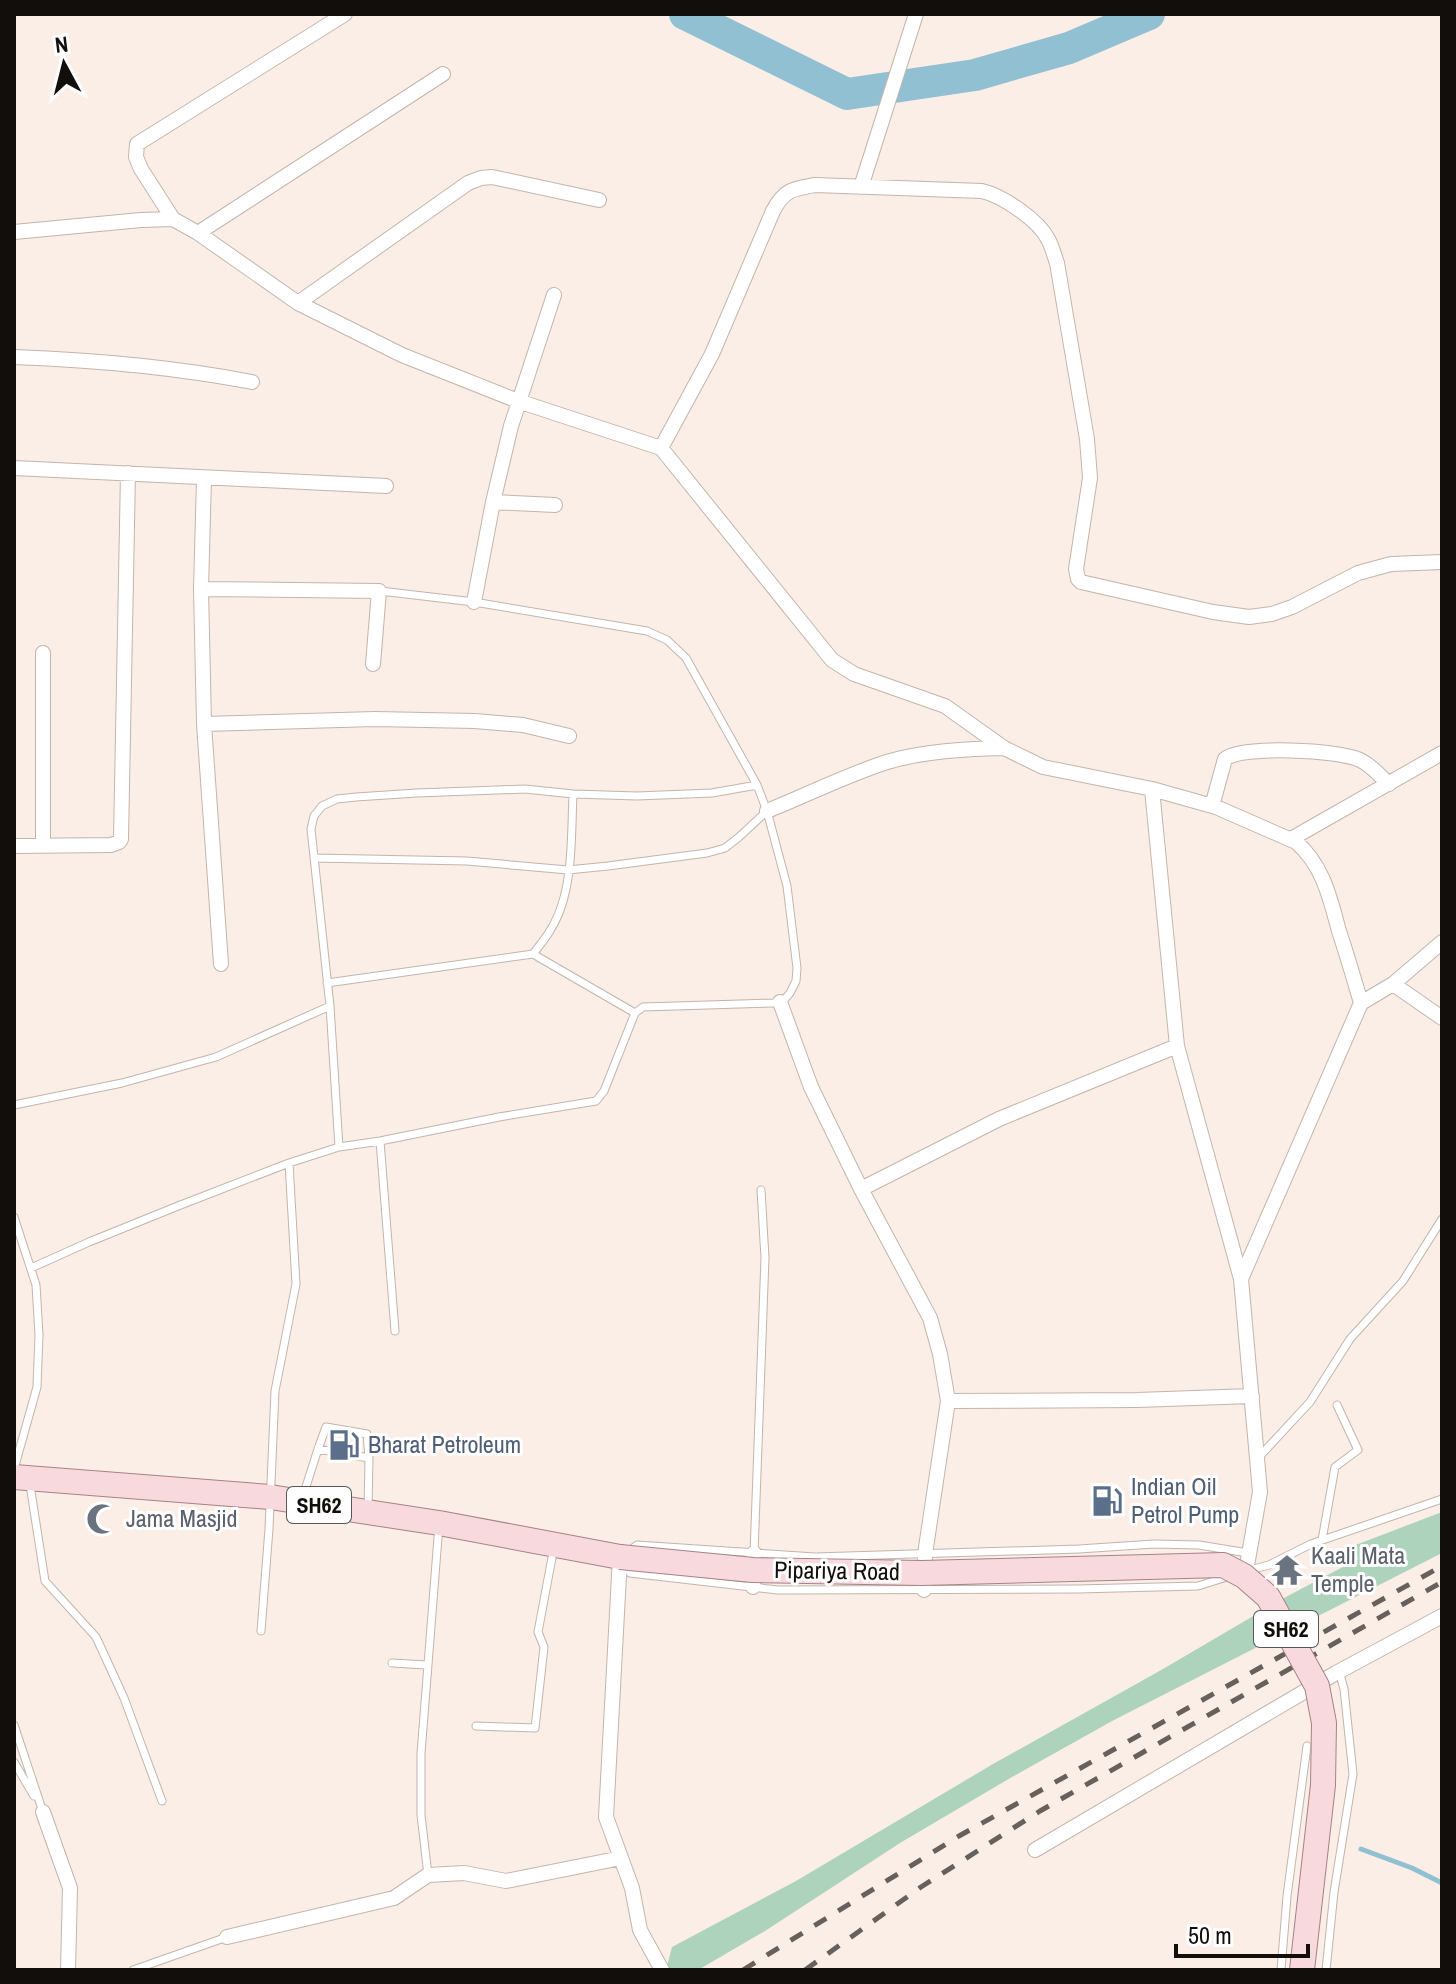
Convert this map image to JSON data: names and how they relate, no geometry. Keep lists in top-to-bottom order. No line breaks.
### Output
{"streets":{"main road":["SH62","Pipariya Road"]},"places":{"fuel station":["Bharat Petroleum","Indian Oil Petrol Pump"],"mosque":["Jama Masjid"],"temple":["Kaali Mata Temple"]},"scale_bar":"50 m","north":"top"}
